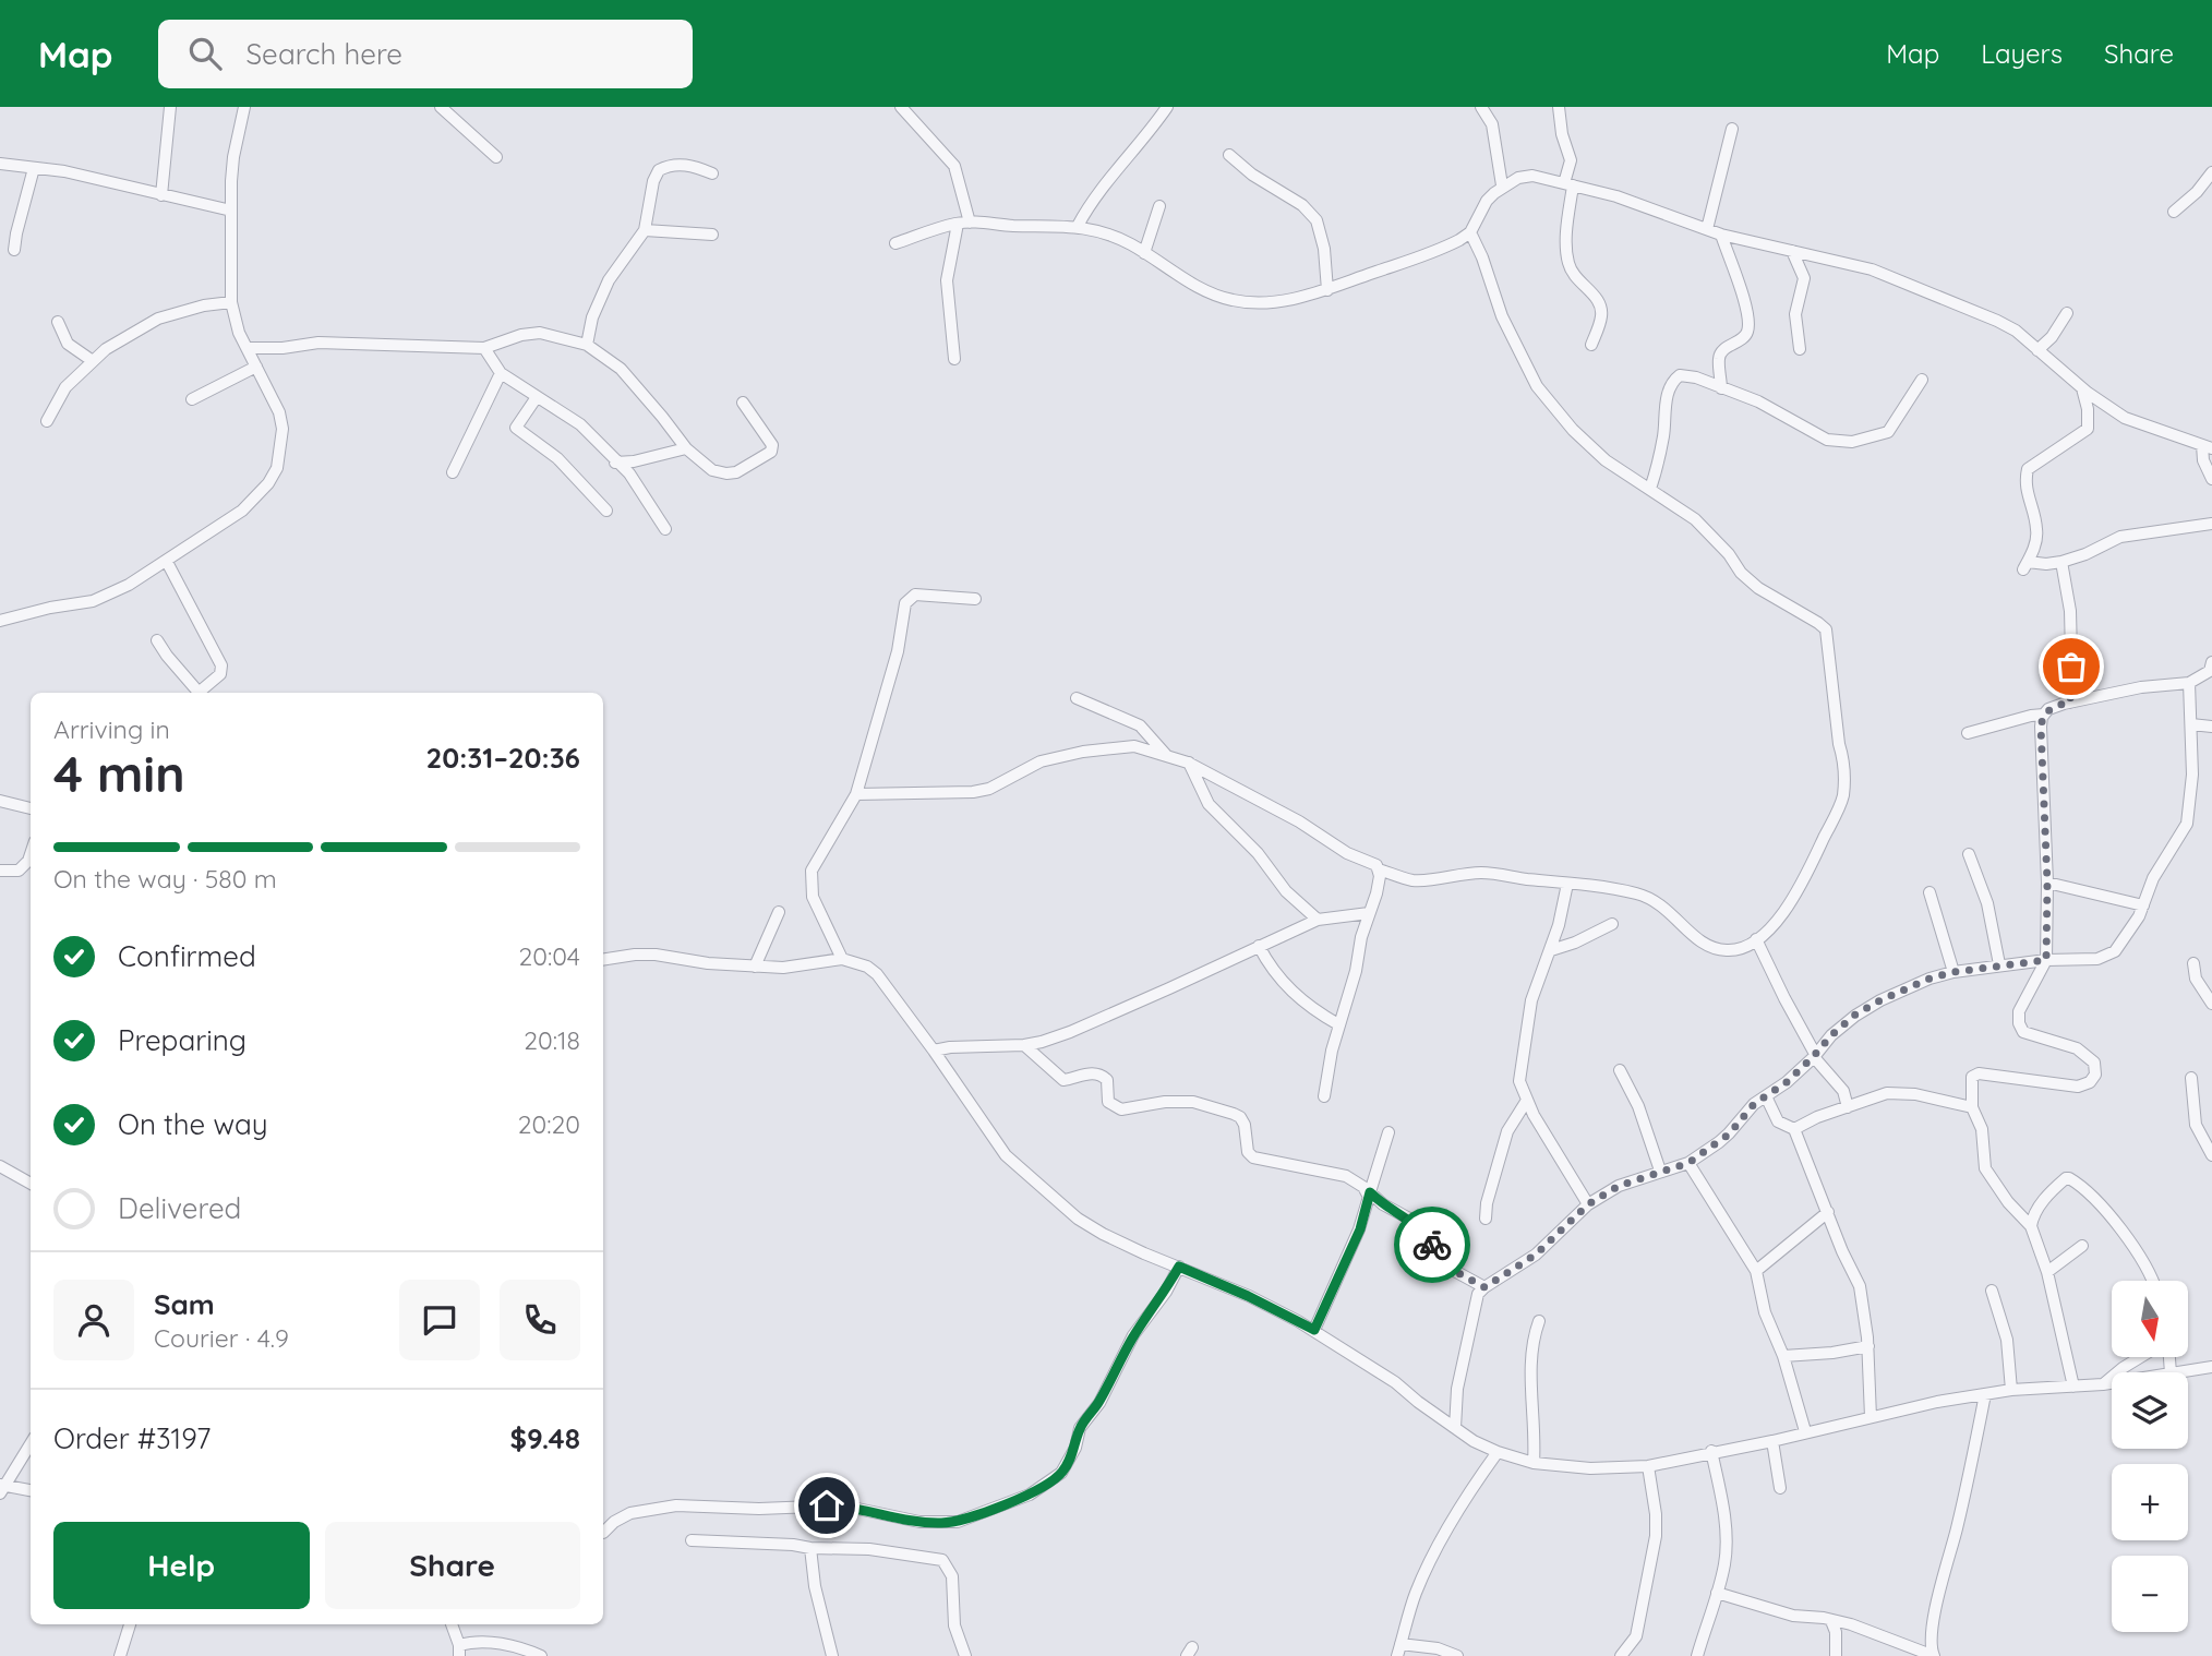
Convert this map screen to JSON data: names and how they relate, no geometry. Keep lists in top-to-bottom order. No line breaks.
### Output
{"north":"bottom","page":{"header":"Map","search":"Search here","nav":["Map","Layers","Share"],"heading":["4 min","Arriving in","20:31–20:36"],"panel":["Sam","Courier · 4.9","Order #3197","$9.48"],"bar":"On the way · 580 m","list":[["Confirmed","20:04"],["Preparing","20:18"],["On the way","20:20"],"Delivered"],"map_buttons":["+","−"],"buttons":["Help","Share"]}}
